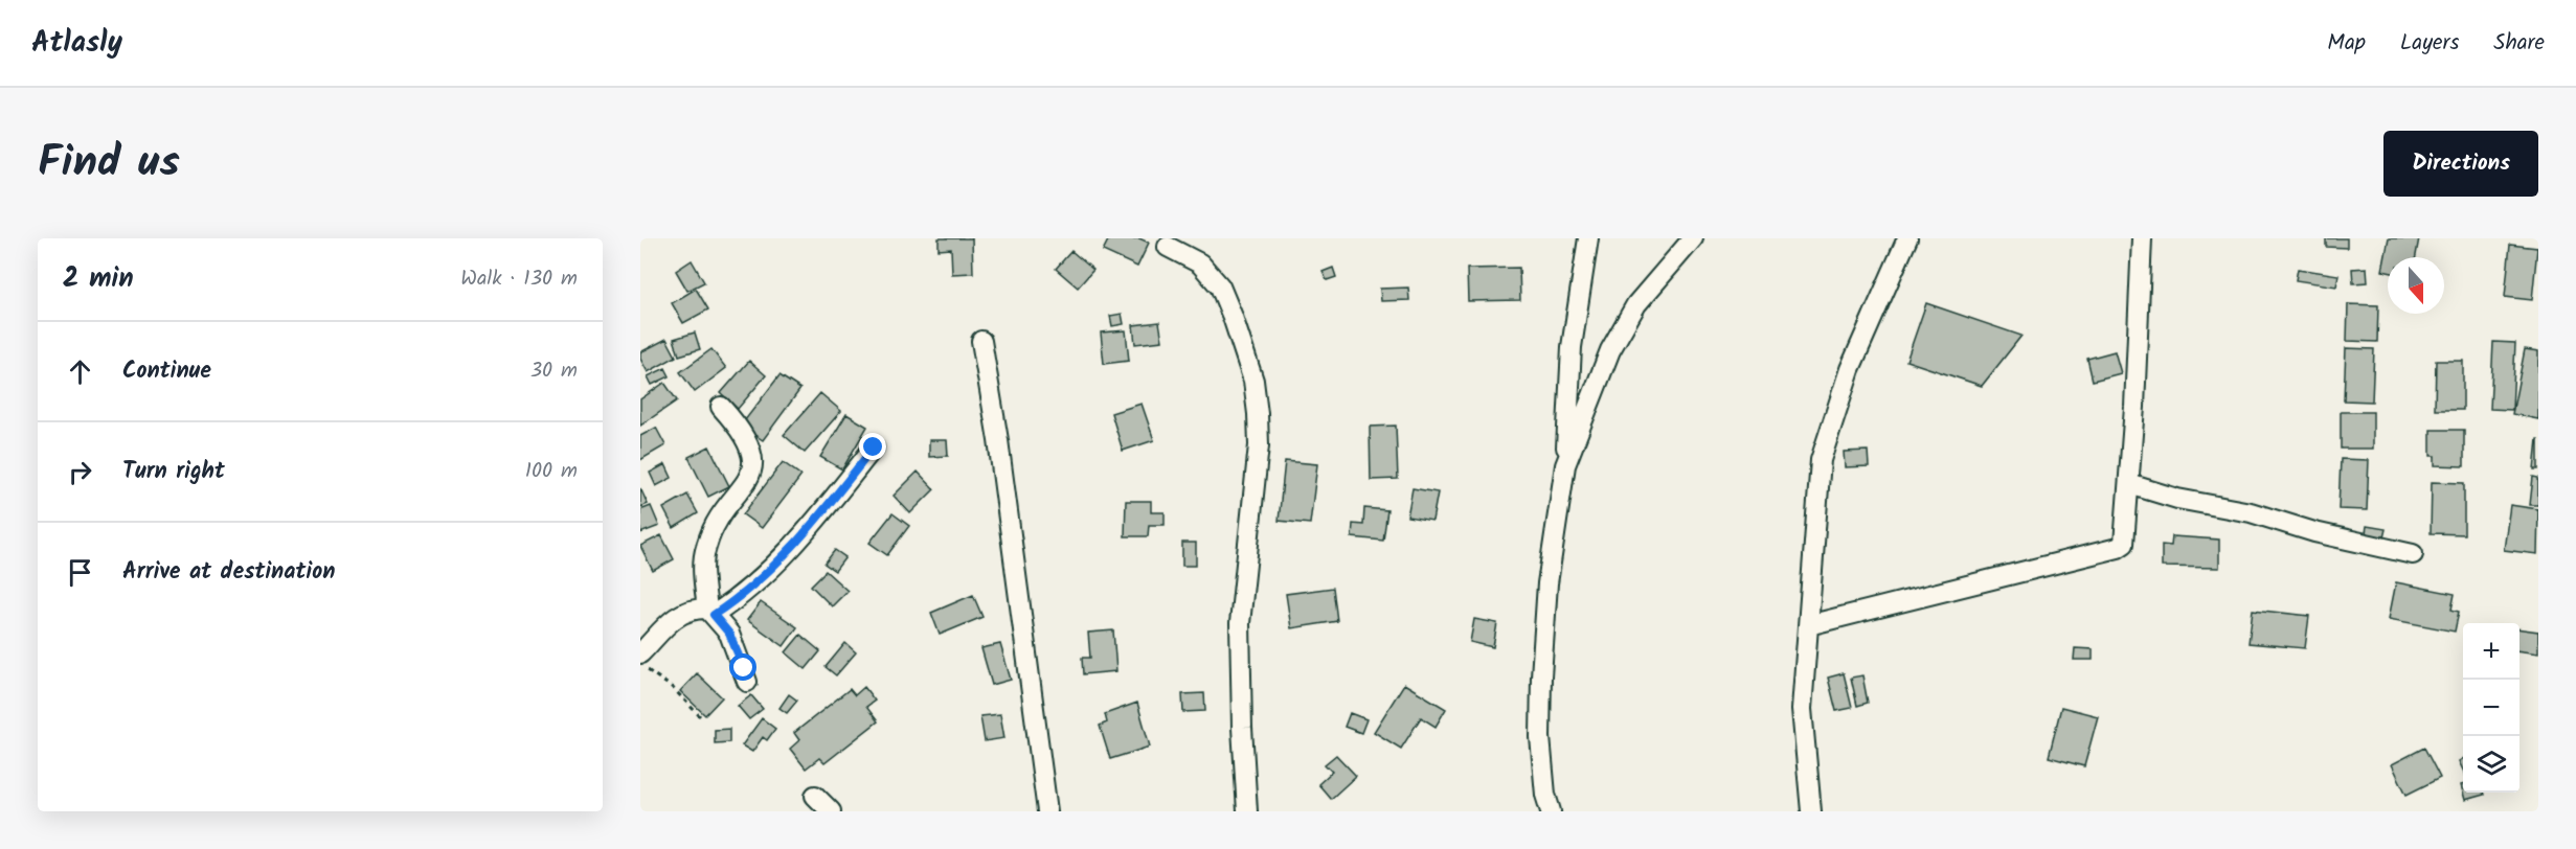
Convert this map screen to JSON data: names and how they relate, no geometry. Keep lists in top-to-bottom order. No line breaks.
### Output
{"north":"bottom","page":{"header":"Atlasly","nav":["Map","Layers","Share"],"title":"Find us","buttons":"Directions","heading":["2 min","Walk · 130 m"],"list":[["Continue","30 m"],["Turn right","100 m"],"Arrive at destination"],"map_buttons":["+","−"]}}
